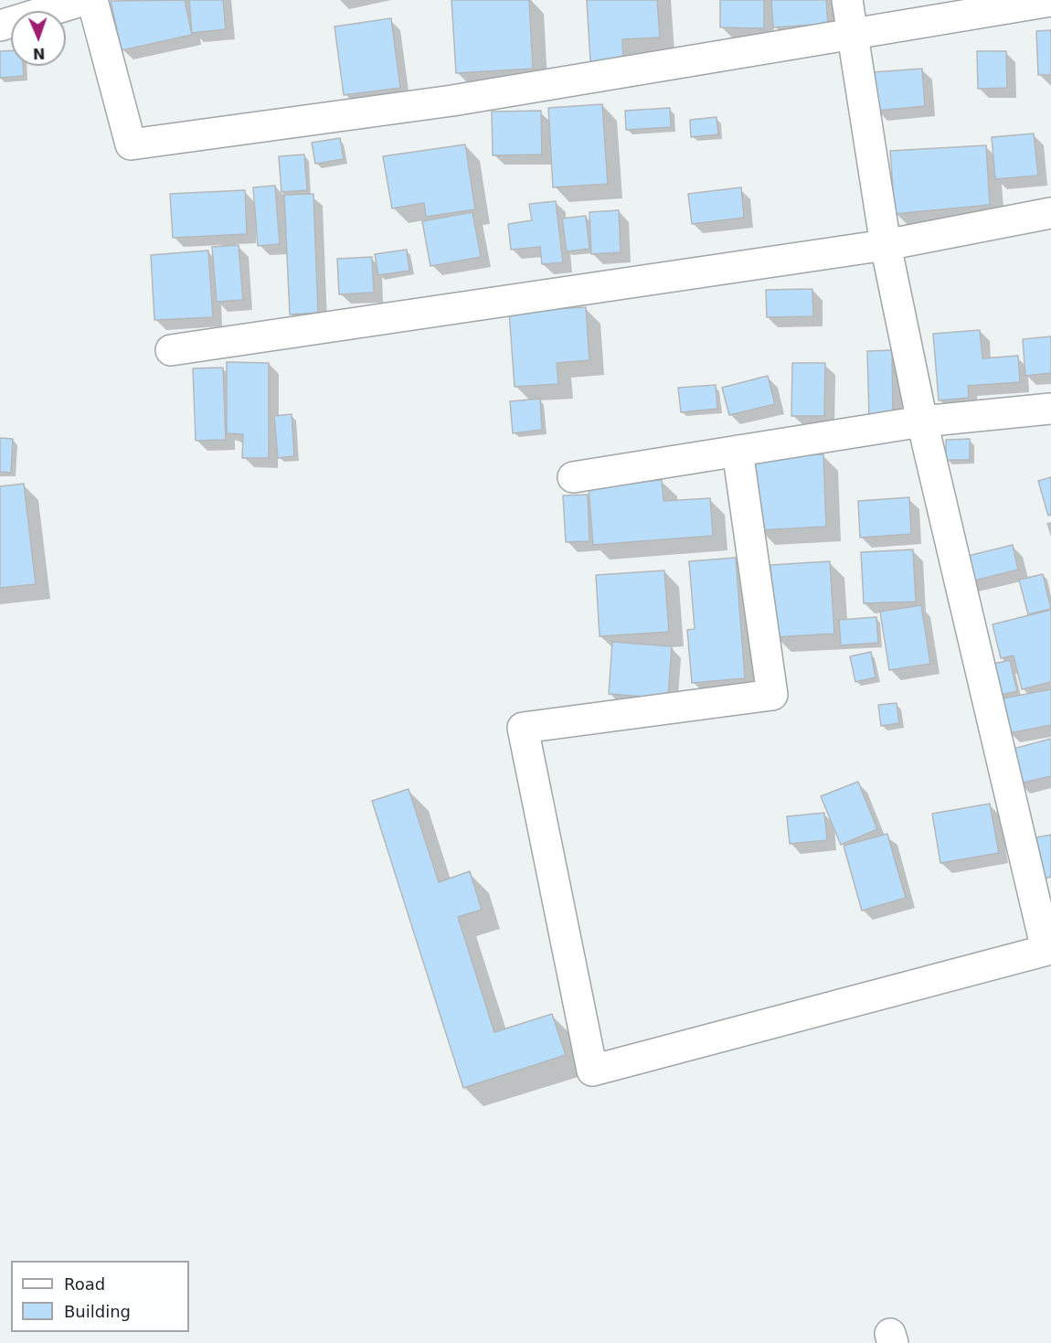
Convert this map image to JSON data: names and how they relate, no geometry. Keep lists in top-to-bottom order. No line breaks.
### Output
{"legend":["Road","Building"],"north":"bottom"}
